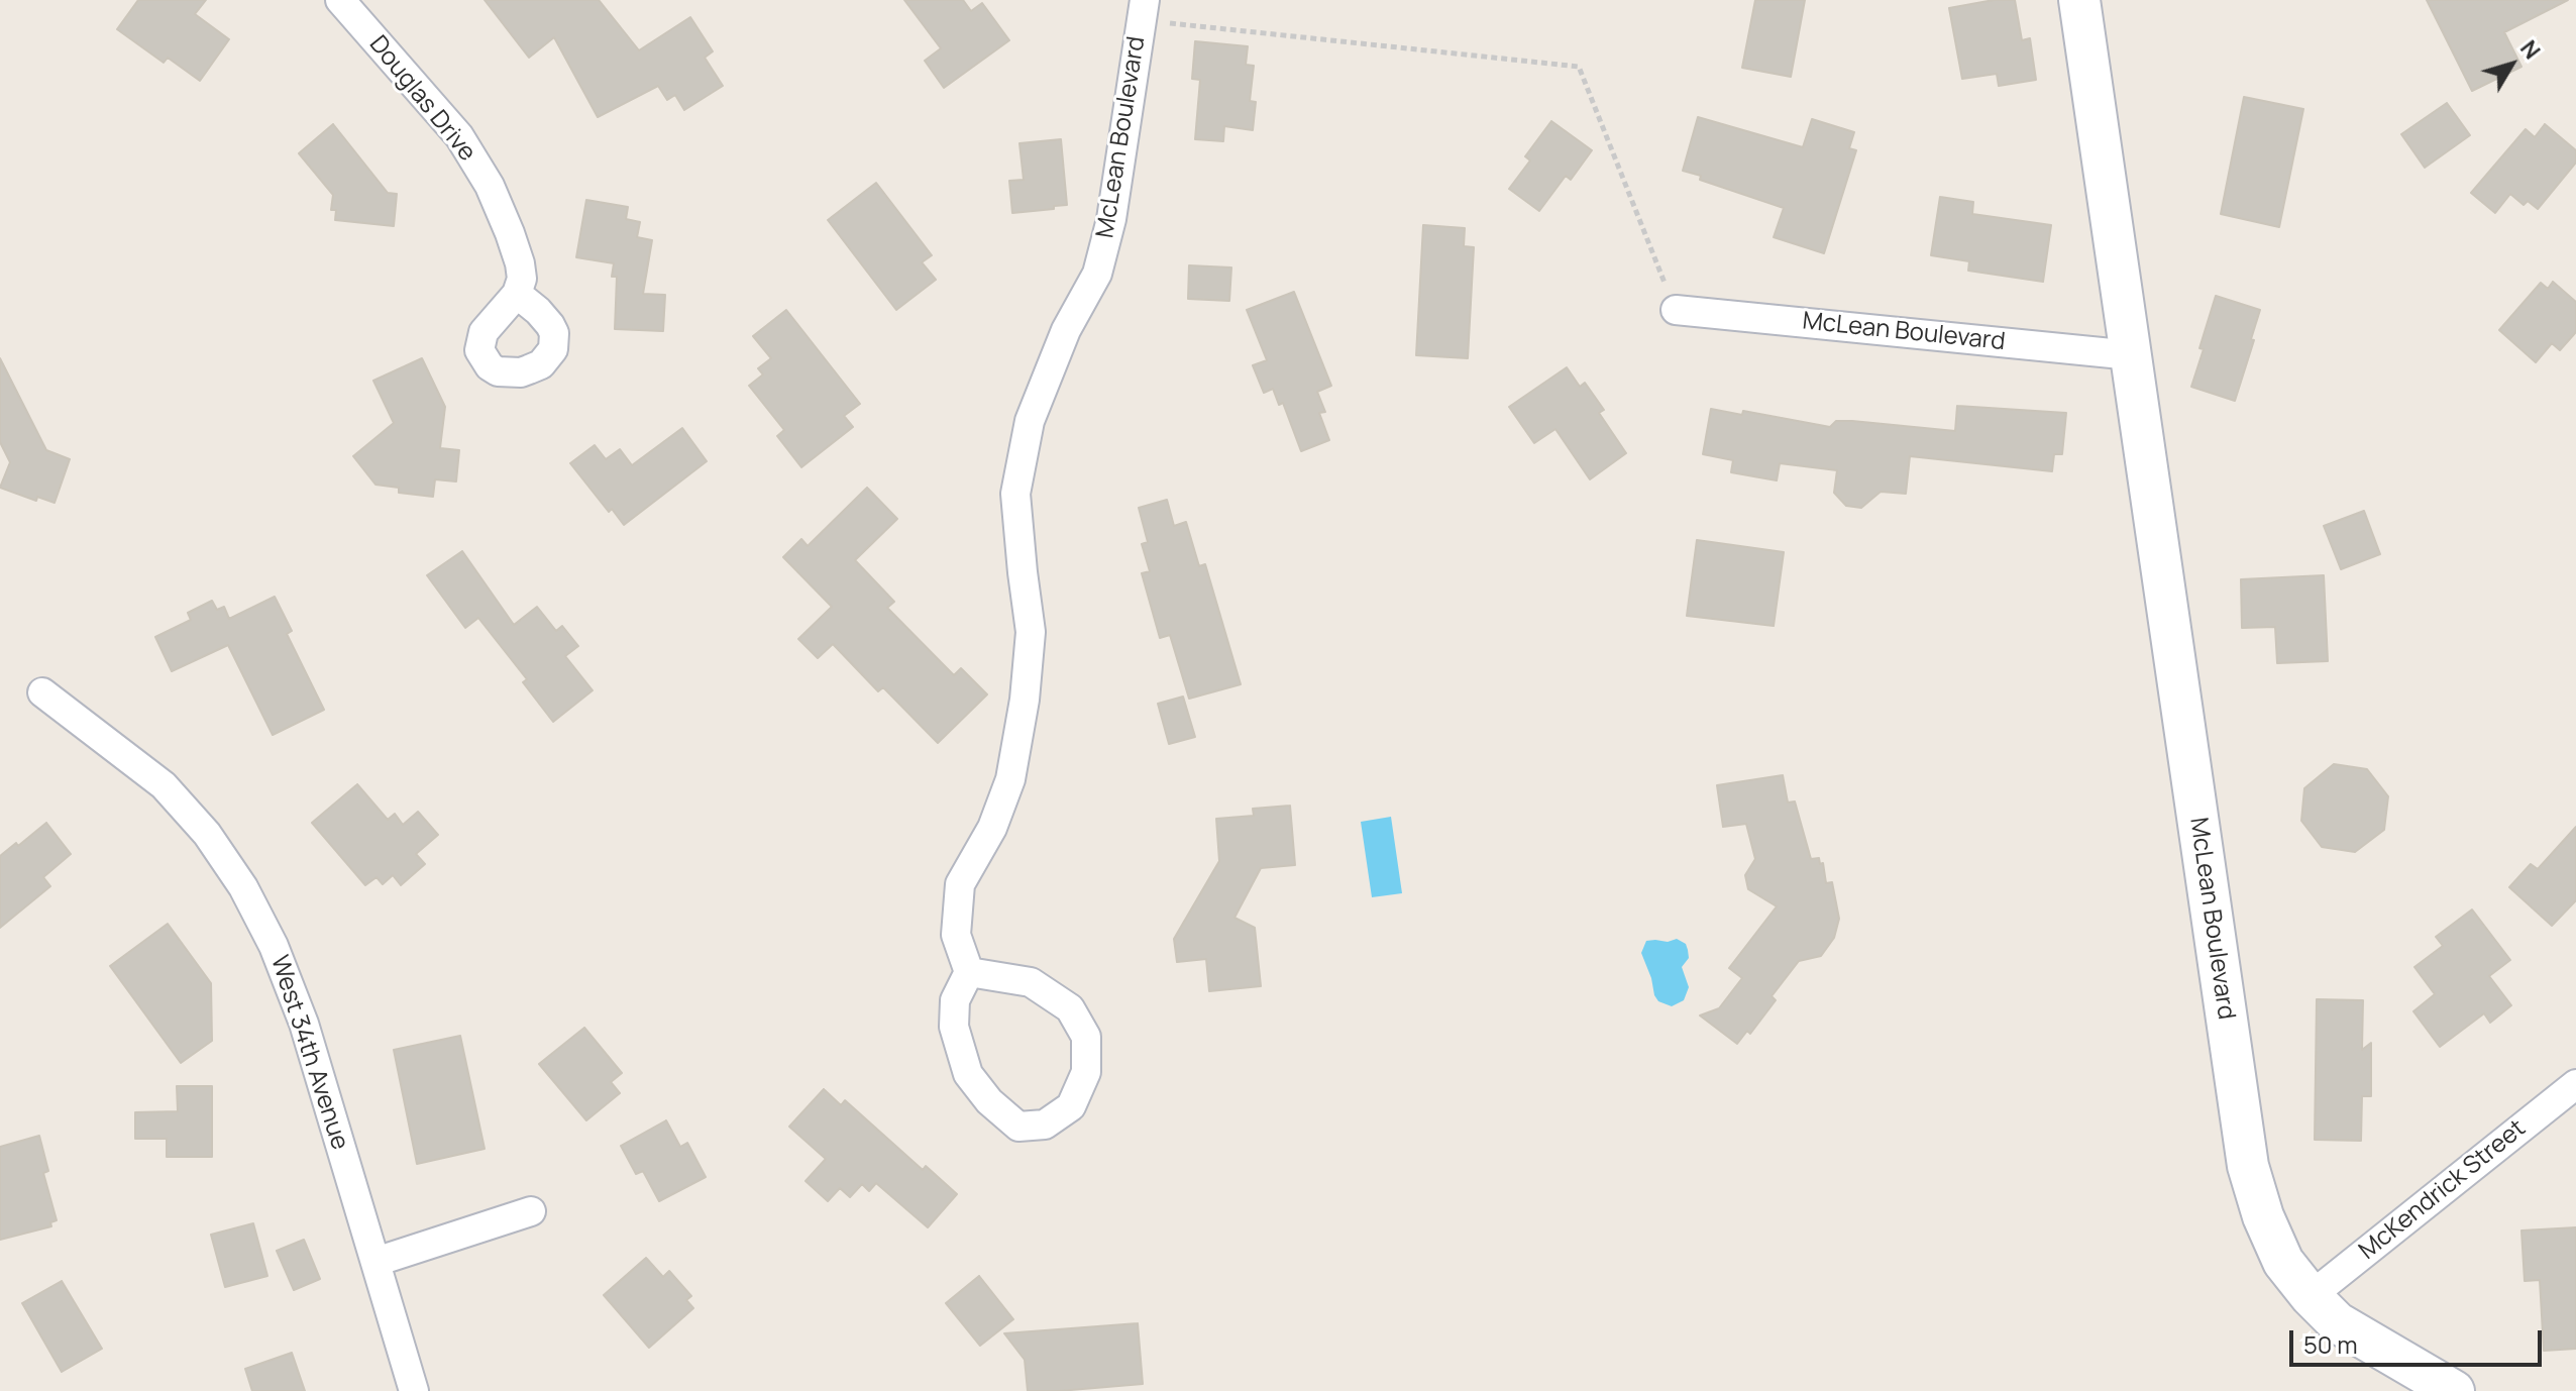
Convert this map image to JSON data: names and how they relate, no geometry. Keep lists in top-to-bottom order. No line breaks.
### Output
{"streets":{"street":["Douglas Drive","McLean Boulevard","West 34th Avenue","McKendrick Street"]},"crossings":[["McLean Boulevard","McKendrick Street"]],"scale_bar":"50 m","north":"top right"}
